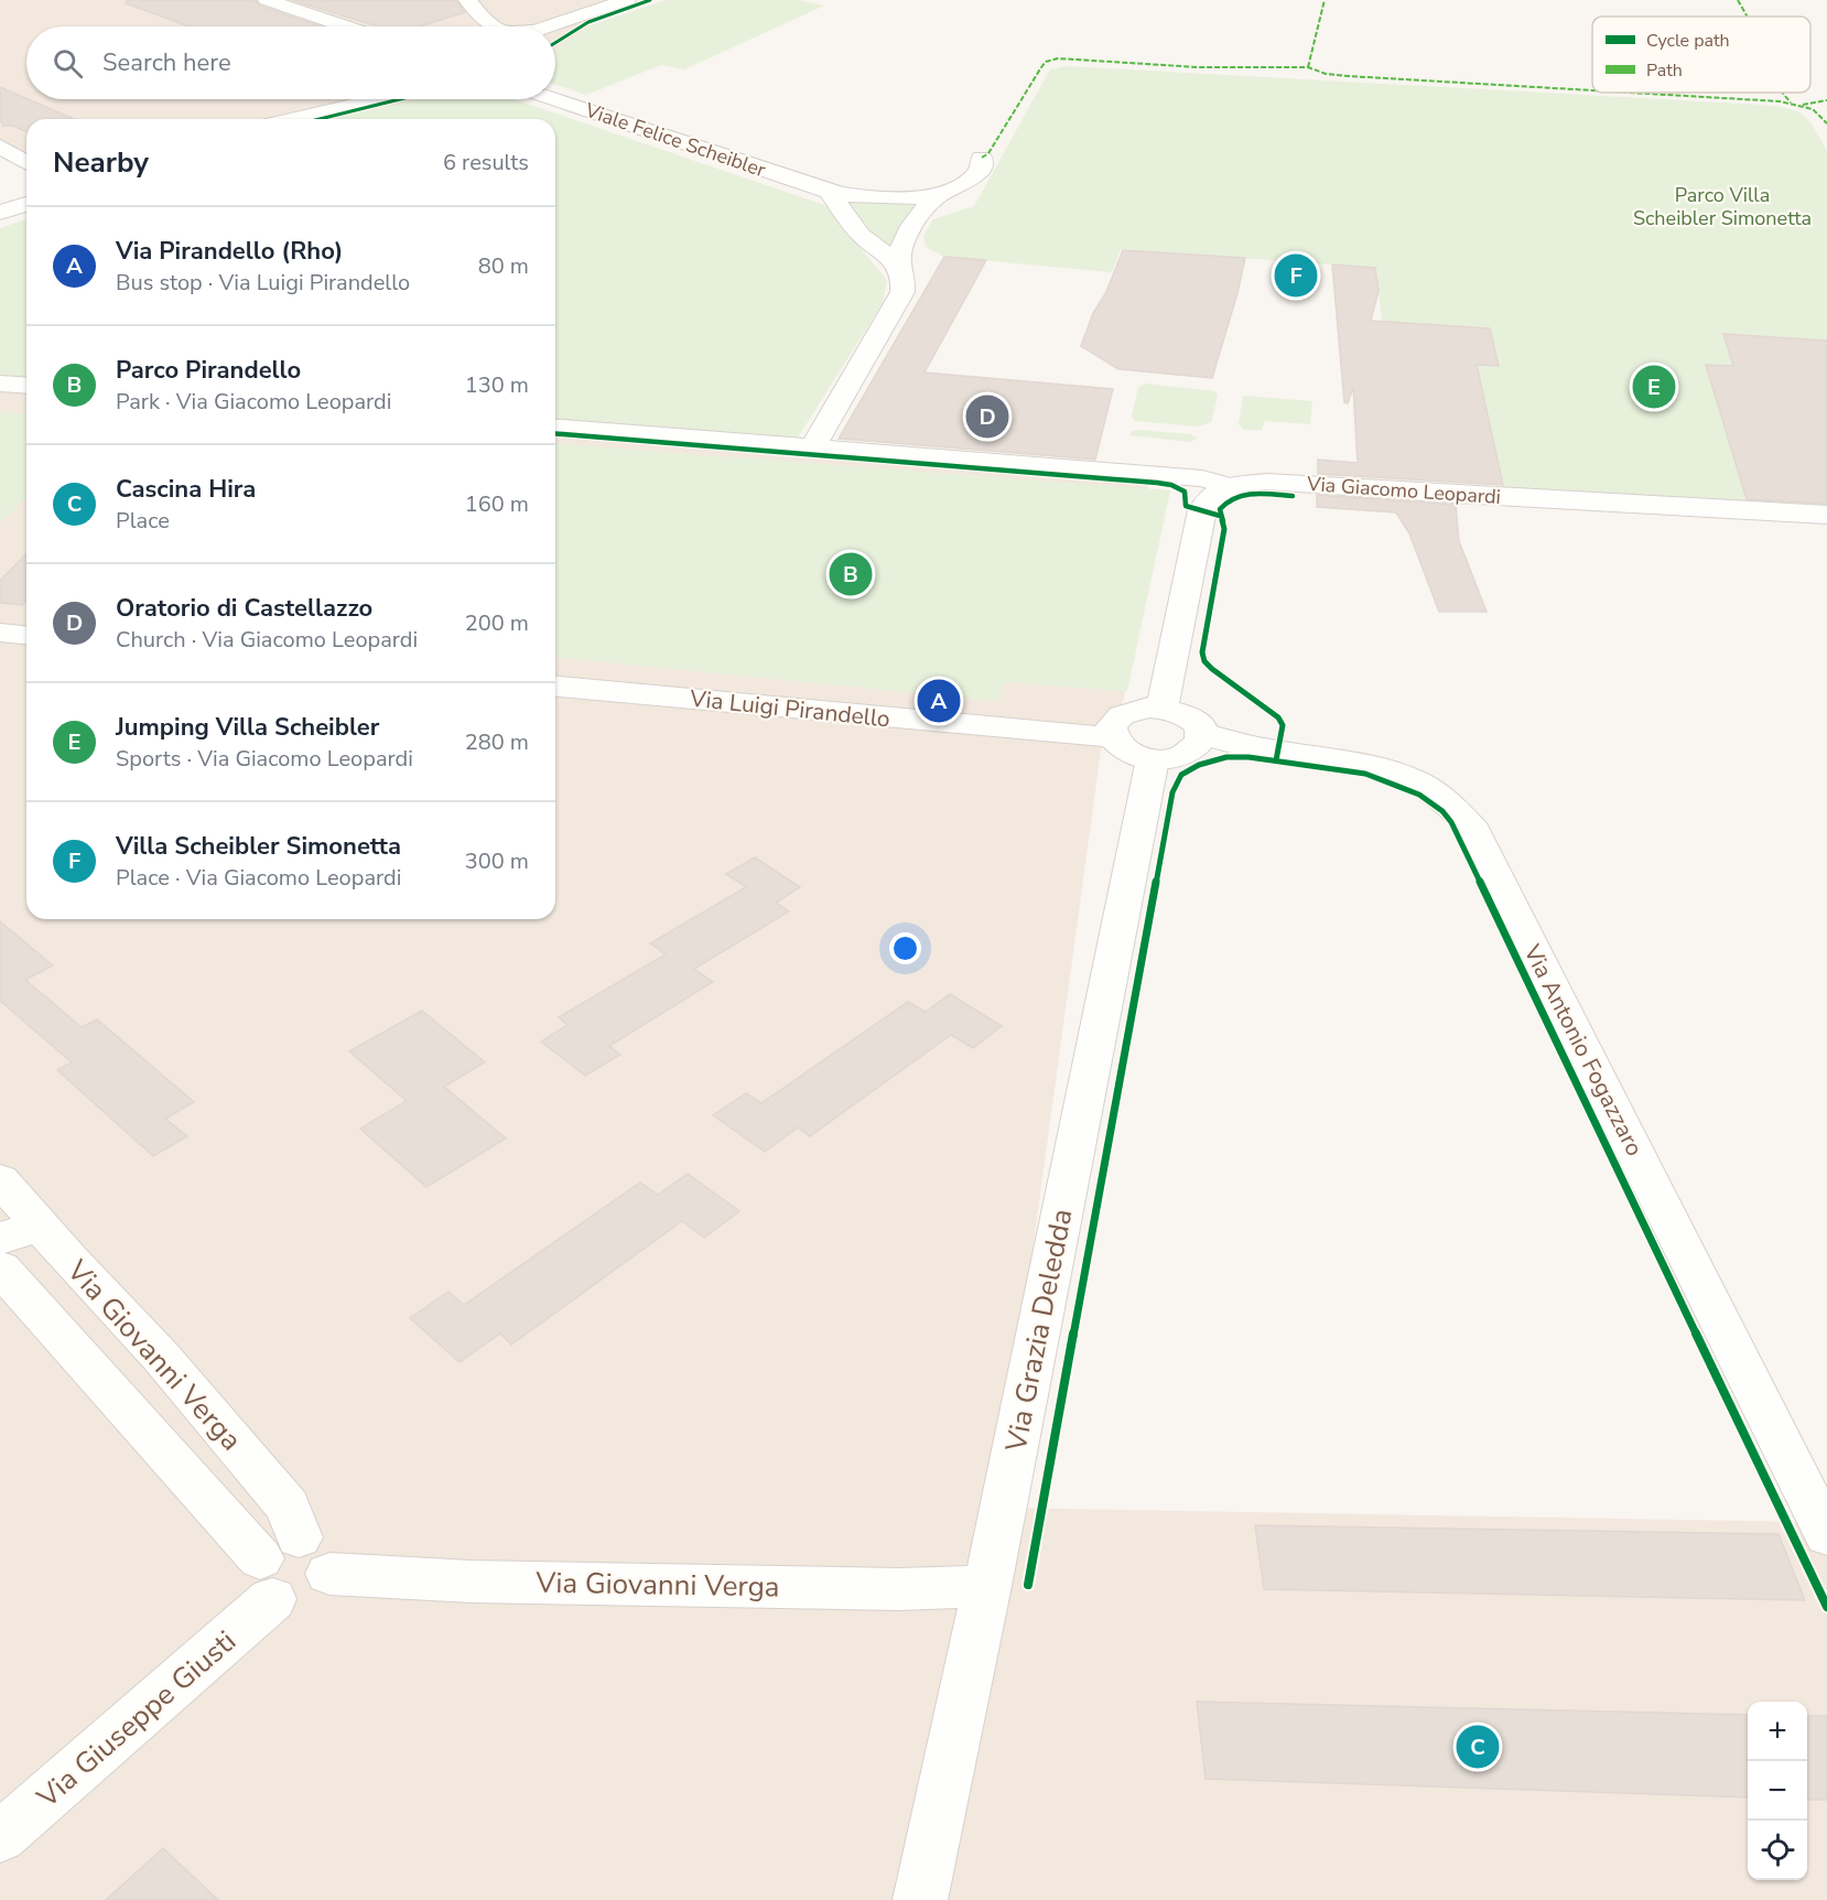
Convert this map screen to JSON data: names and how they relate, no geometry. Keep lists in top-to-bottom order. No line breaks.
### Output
{"streets":{"street":["Viale Felice Scheibler","Via Giacomo Leopardi","Via Luigi Pirandello","Via Antonio Fogazzaro","Via Grazia Deledda","Via Giovanni Verga","Via Giuseppe Giusti"]},"crossings":[["Via Grazia Deledda","Via Giovanni Verga"],["Via Giovanni Verga","Via Giuseppe Giusti"]],"parks":["Parco Villa Scheibler Simonetta"],"legend":["Cycle path","Path"],"page":{"search":"Search here","heading":["Nearby","6 results"],"list":[{"mark":"A","name":"Via Pirandello (Rho)","note":"Bus stop · Via Luigi Pirandello","value":"80 m"},{"mark":"B","name":"Parco Pirandello","note":"Park · Via Giacomo Leopardi","value":"130 m"},{"mark":"C","name":"Cascina Hira","note":"Place","value":"160 m"},{"mark":"D","name":"Oratorio di Castellazzo","note":"Church · Via Giacomo Leopardi","value":"200 m"},{"mark":"E","name":"Jumping Villa Scheibler","note":"Sports · Via Giacomo Leopardi","value":"280 m"},{"mark":"F","name":"Villa Scheibler Simonetta","note":"Place · Via Giacomo Leopardi","value":"300 m"}],"pins":["F","E","D","B","A","C"],"map_buttons":["+","−"]}}
